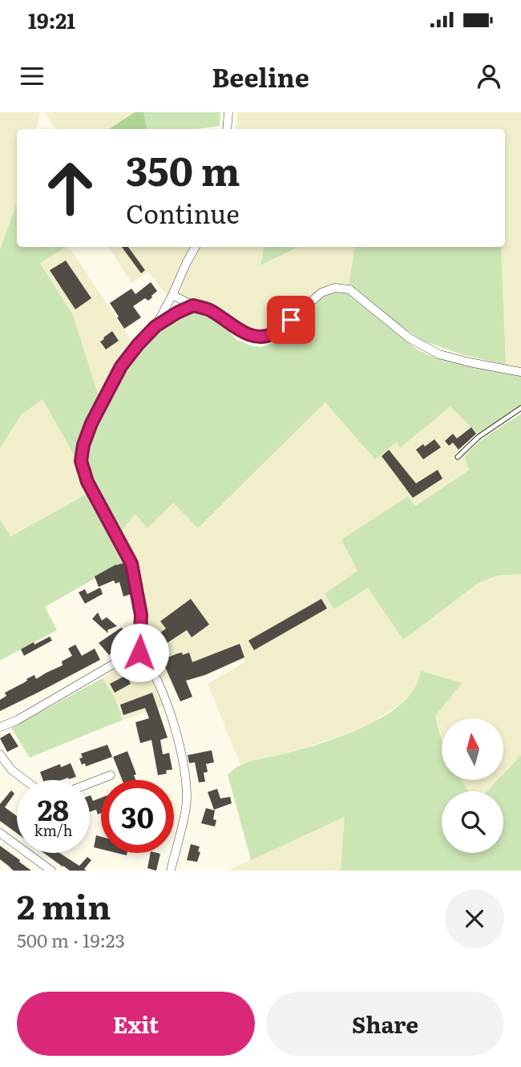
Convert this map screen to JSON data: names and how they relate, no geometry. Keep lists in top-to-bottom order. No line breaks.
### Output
{"north":"top","page":{"status":"19:21","header":"Beeline","turn":["350 m","Continue"],"speed":"28 km/h","limit":"30","heading":["2 min","500 m · 19:23"],"buttons":["Exit","Share"]}}
